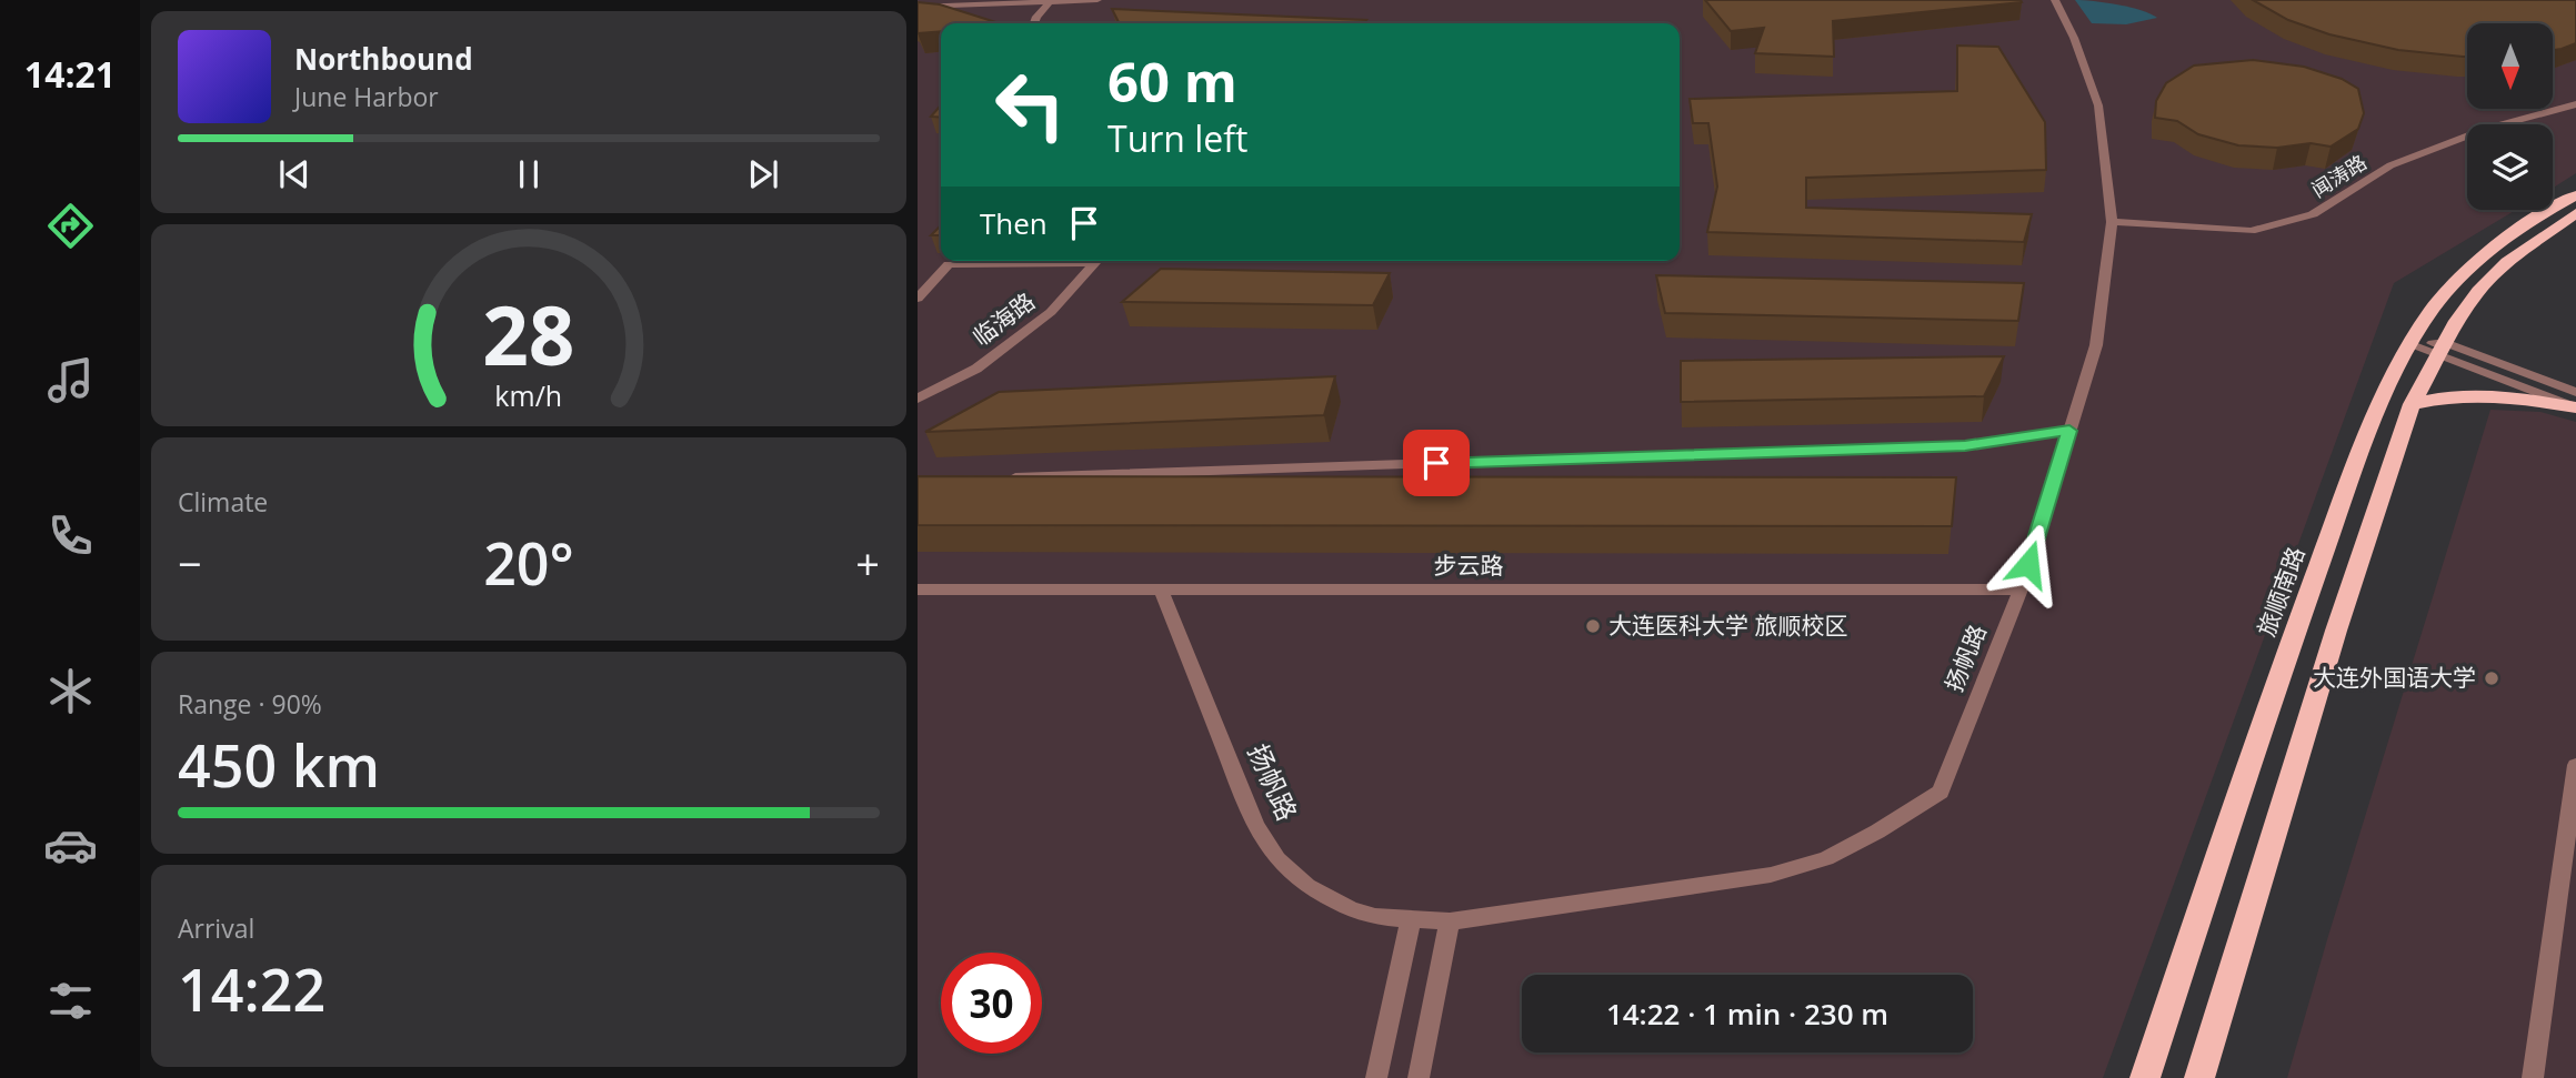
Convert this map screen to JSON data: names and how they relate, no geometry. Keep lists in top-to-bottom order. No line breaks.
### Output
{"streets":{"highway":["旅顺南路"],"street":["闻涛路","临海路","步云路","扬帆路"]},"crossings":[["闻涛路","扬帆路"],["步云路","扬帆路"]],"places":["大连医科大学 旅顺校区","大连外国语大学"],"north":"bottom","page":{"tabs":"14:21","turn":["60 m","Turn left"],"song":["Northbound","June Harbor"],"then":"Then","tile":["Climate",["Range · 90%","450 km"],["Arrival","14:22"]],"heat":["−","20°","+"],"limit":"30","trip":"14:22 · 1 min · 230 m","gauge":["28","km/h"]}}
